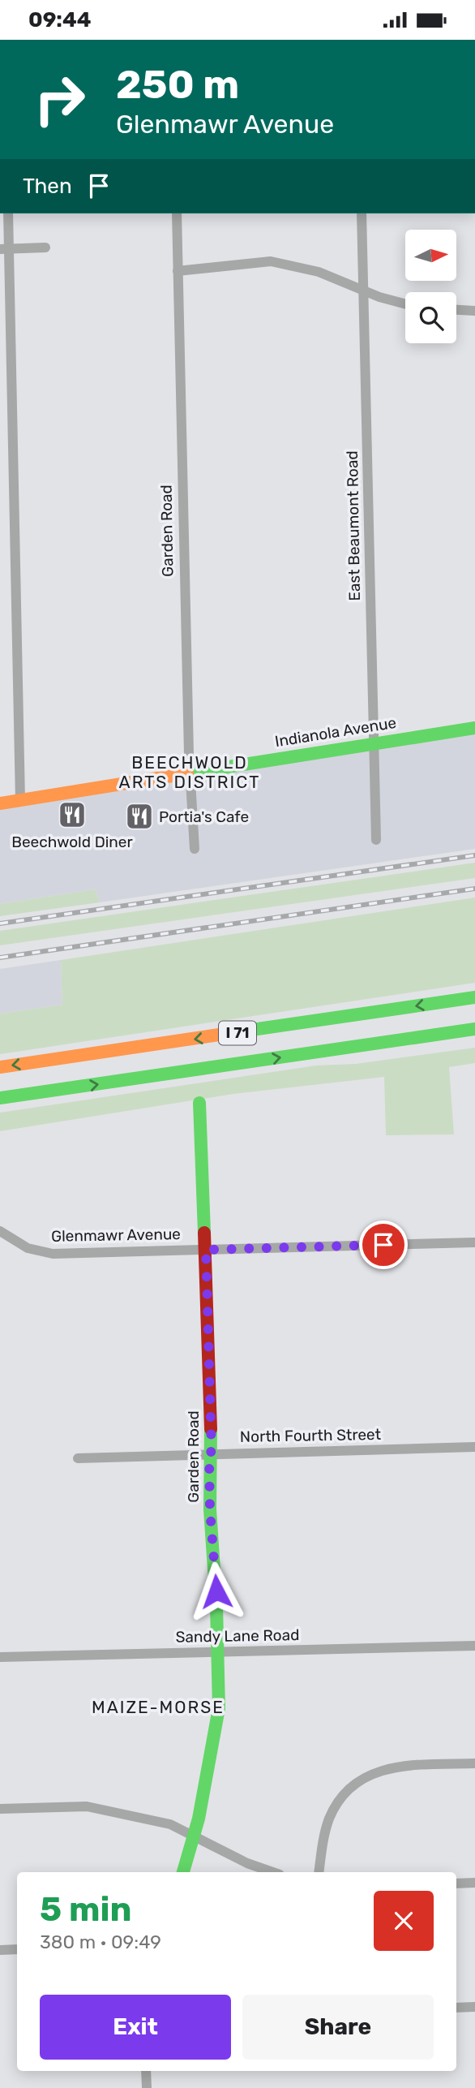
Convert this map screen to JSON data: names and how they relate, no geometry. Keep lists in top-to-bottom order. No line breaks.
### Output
{"streets":{"main road":["Garden Road","Indianola Avenue","I 71"],"street":["East Beaumont Road","Glenmawr Avenue","North Fourth Street","Sandy Lane Road"]},"crossings":[["East Beaumont Road","Indianola Avenue"],["Garden Road","Indianola Avenue"],["Garden Road","Glenmawr Avenue"],["Garden Road","North Fourth Street"],["Garden Road","Sandy Lane Road"]],"districts":["BEECHWOLD ARTS DISTRICT","MAIZE-MORSE"],"places":{"restaurant":["Beechwold Diner","Portia's Cafe"]},"north":"right","page":{"status":"09:44","turn":["250 m","Glenmawr Avenue"],"then":"Then","heading":["5 min","380 m · 09:49"],"buttons":["Exit","Share"]}}
